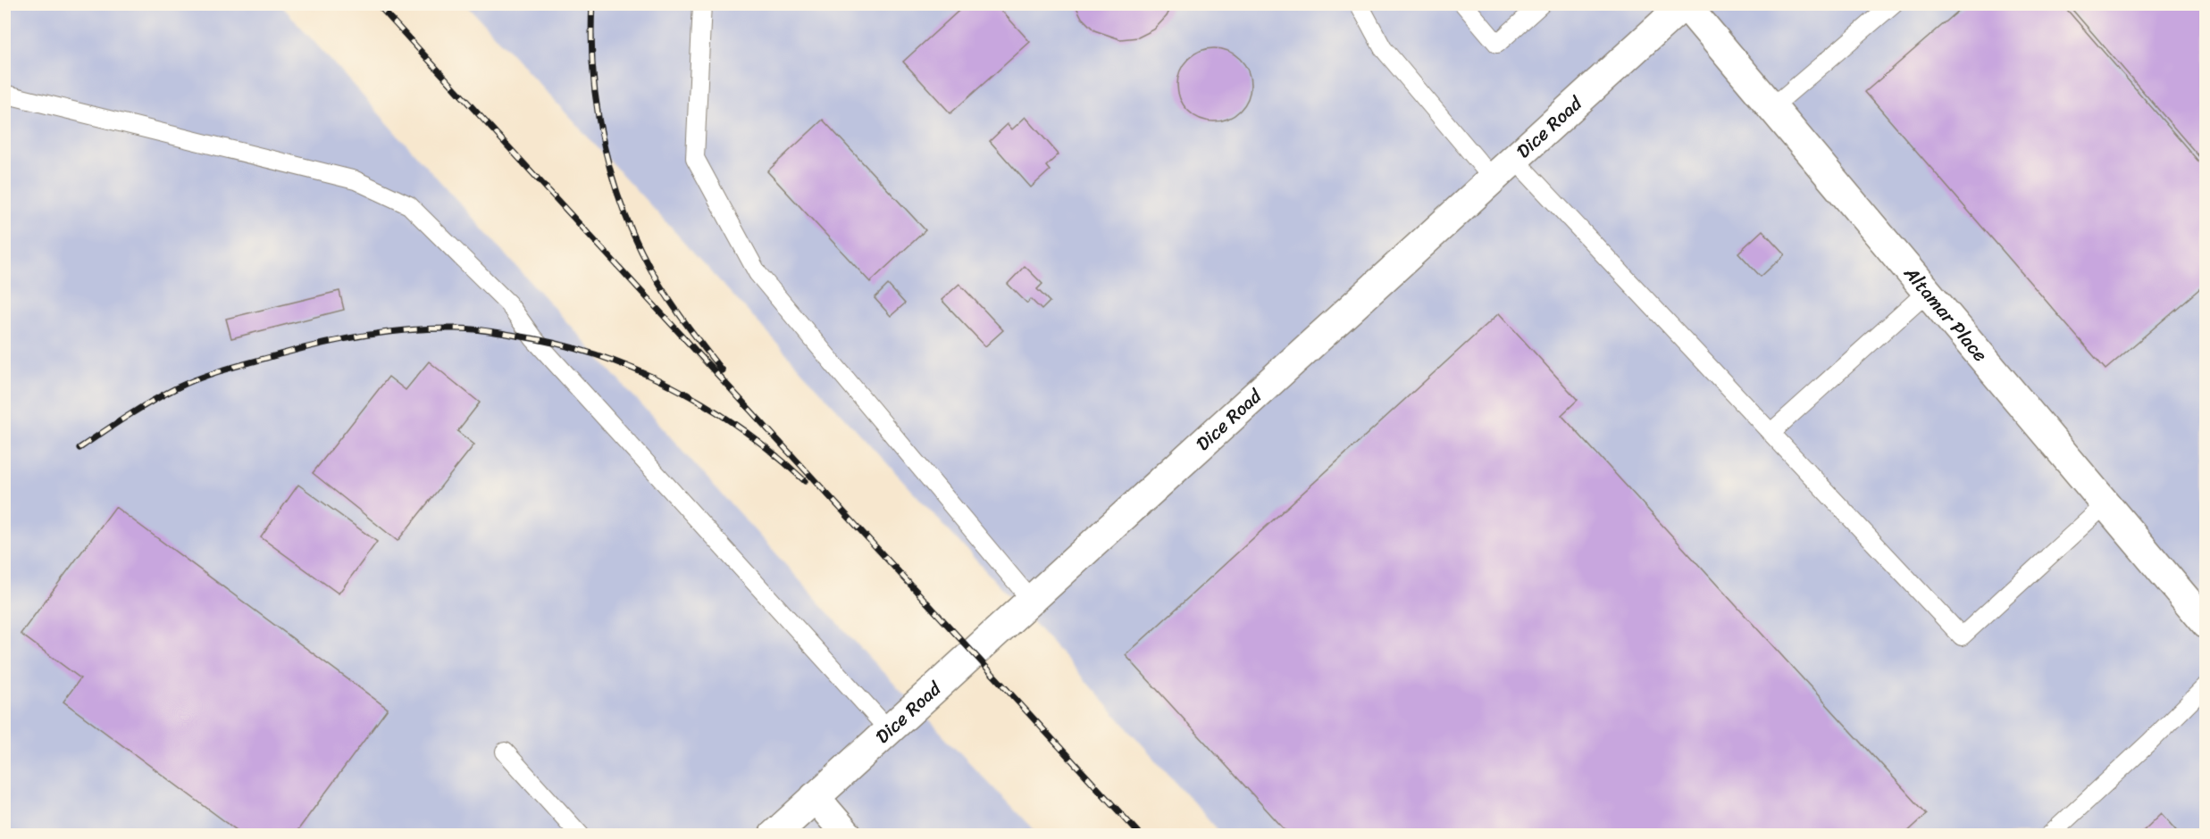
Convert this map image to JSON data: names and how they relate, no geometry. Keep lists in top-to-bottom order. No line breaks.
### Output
{"streets":{"street":["Dice Road","Altamar Place"]},"crossings":[["Dice Road","Altamar Place"]]}
